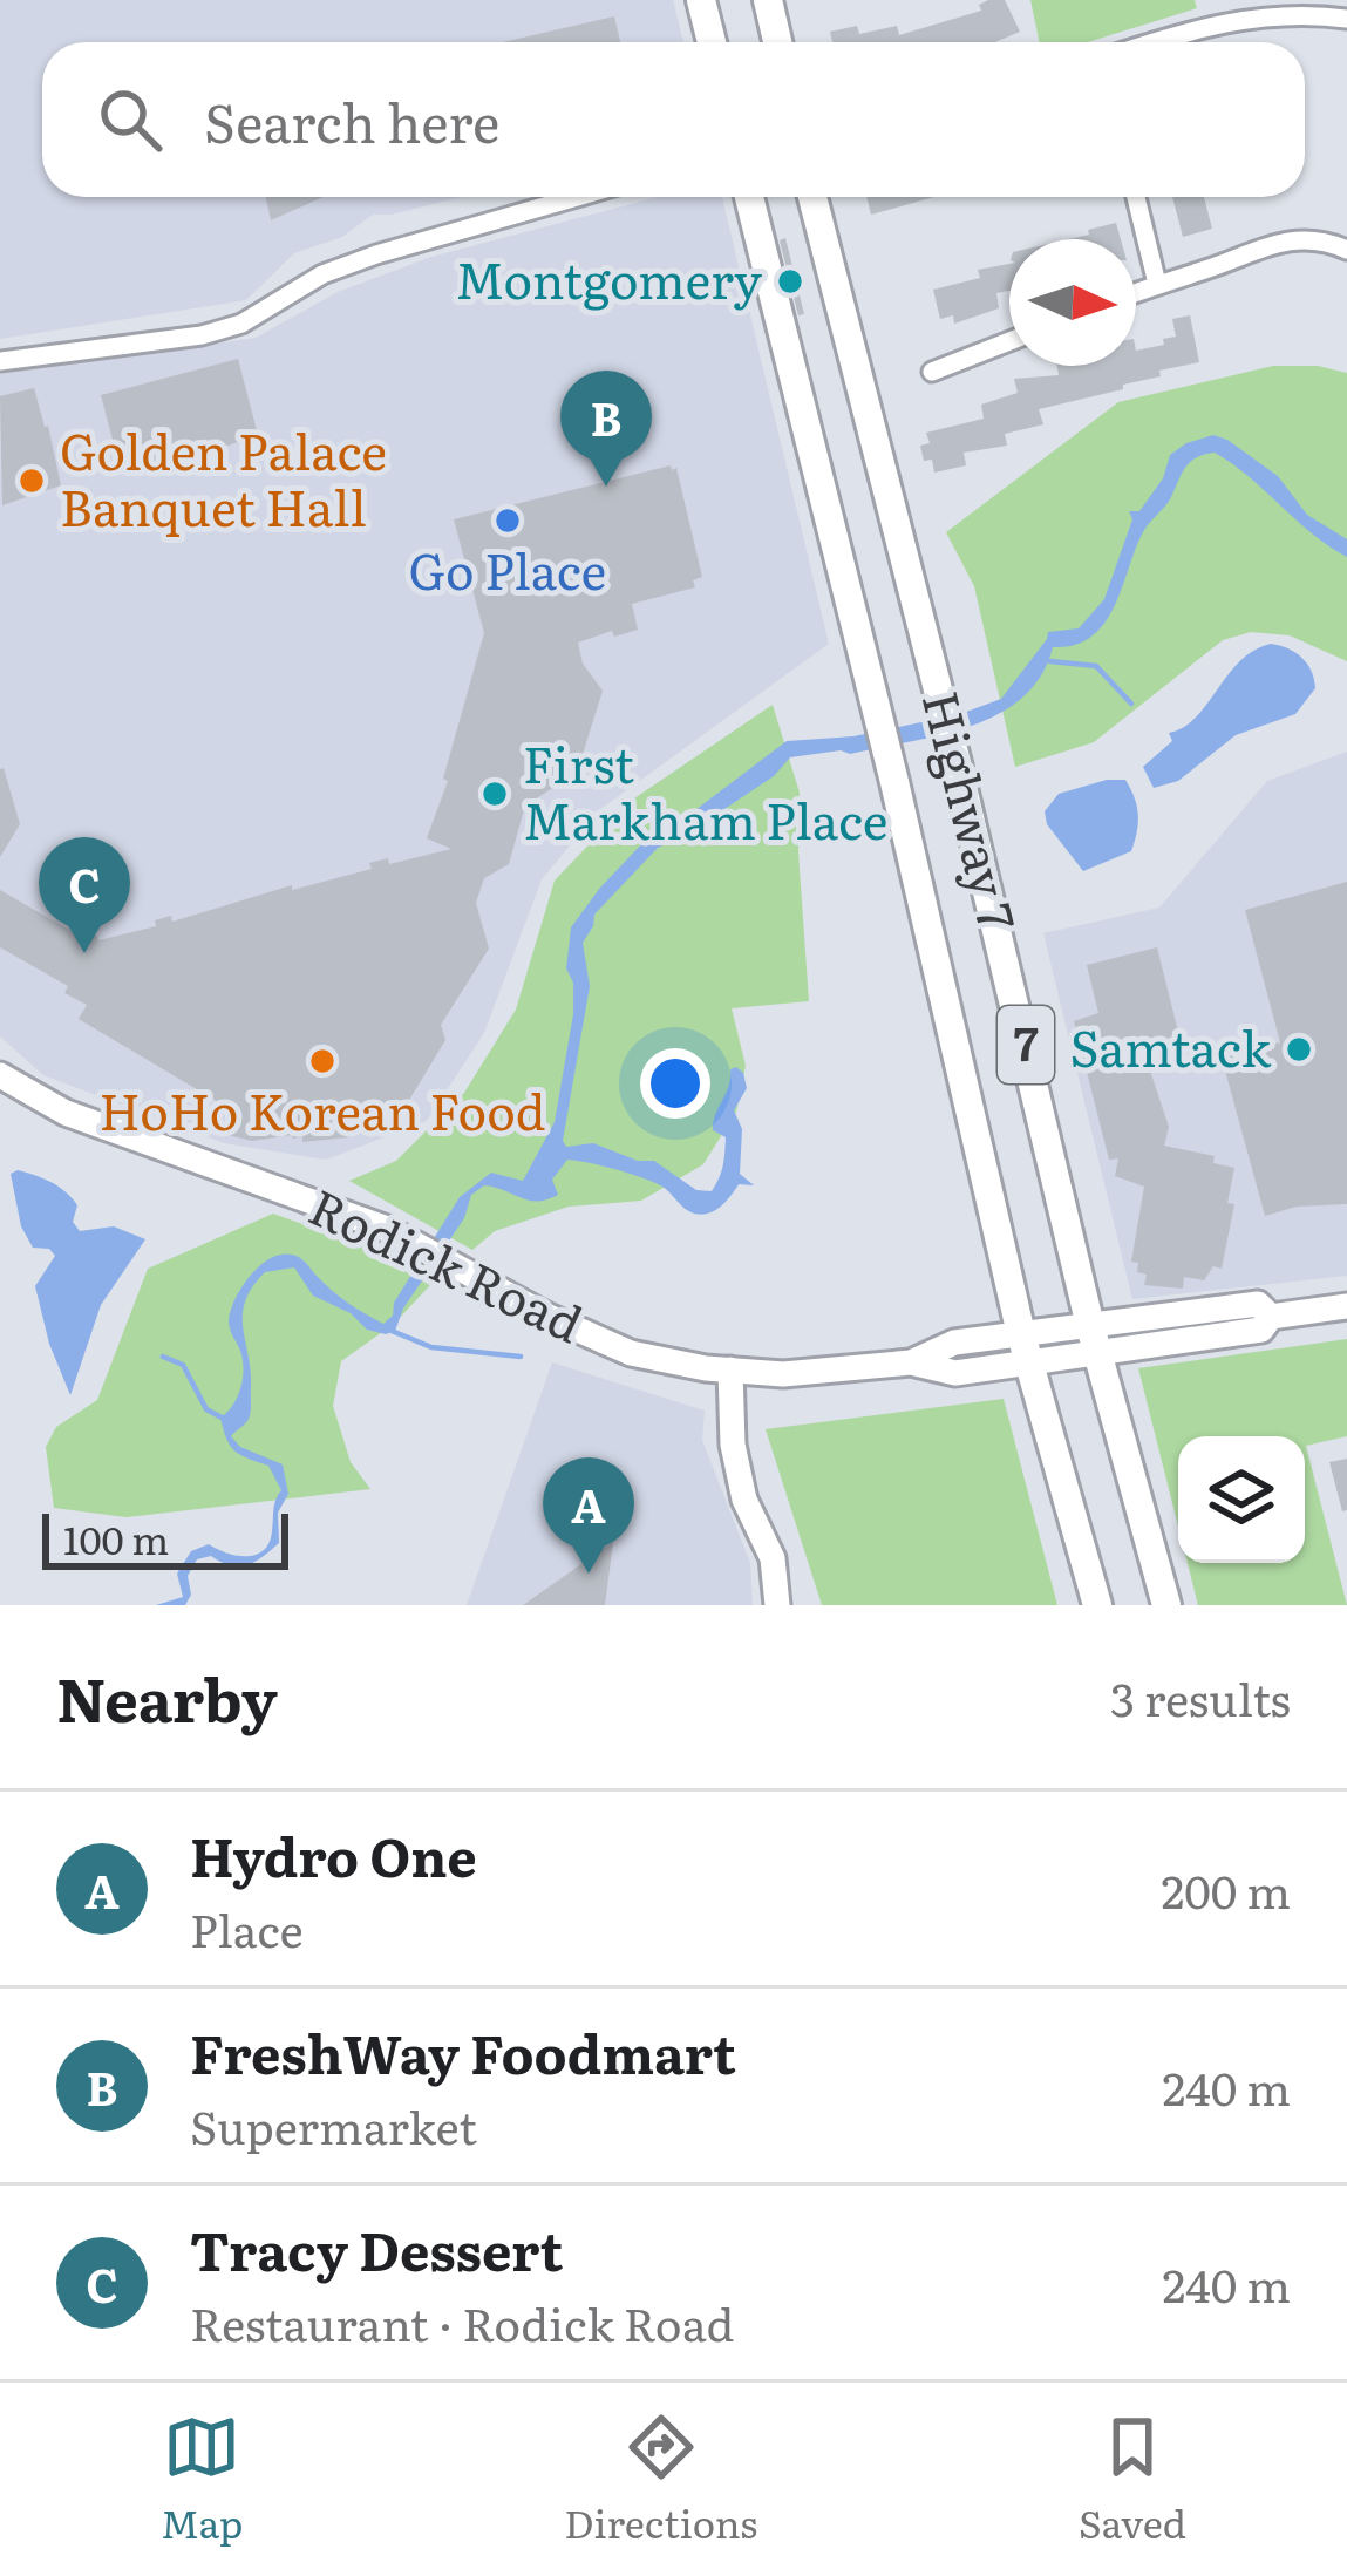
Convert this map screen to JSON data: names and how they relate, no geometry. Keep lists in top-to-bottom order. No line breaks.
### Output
{"streets":{"main road":["Highway 7","7","Rodick Road"]},"crossings":[["Highway 7","Rodick Road"]],"places":["Montgomery","Golden Palace Banquet Hall","Go Place","First Markham Place","Samtack","HoHo Korean Food"],"scale_bar":"100 m","north":"right","page":{"search":"Search here","pins":["B","C","A"],"scale":"100 m","heading":["Nearby","3 results"],"list":[{"mark":"A","name":"Hydro One","note":"Place","value":"200 m"},{"mark":"B","name":"FreshWay Foodmart","note":"Supermarket","value":"240 m"},{"mark":"C","name":"Tracy Dessert","note":"Restaurant · Rodick Road","value":"240 m"}],"nav":["Map","Directions","Saved"]}}
